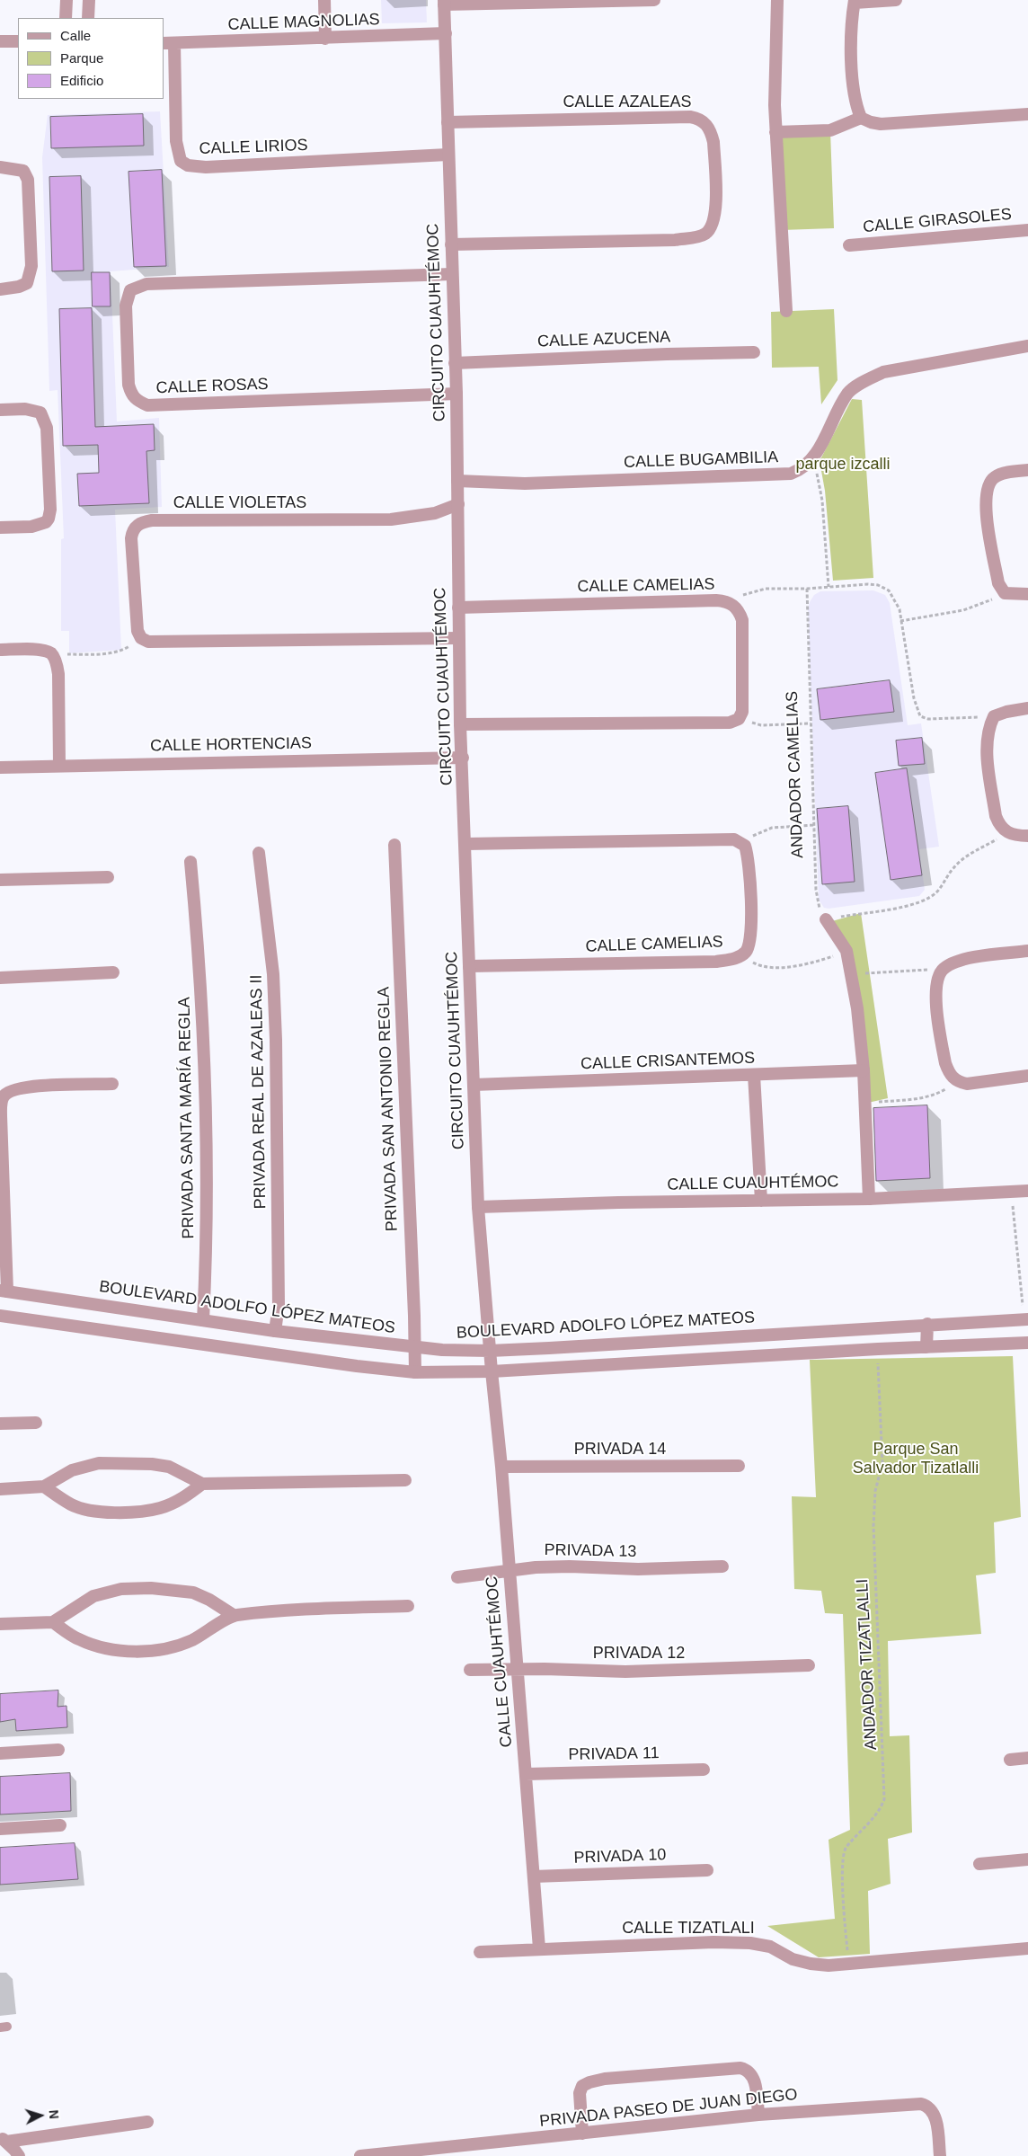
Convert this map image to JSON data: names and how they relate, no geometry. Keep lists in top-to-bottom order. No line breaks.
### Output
{"streets":{"street":["CALLE MAGNOLIAS","CALLE AZALEAS","CALLE LIRIOS","CALLE GIRASOLES","CIRCUITO CUAUHTÉMOC","CALLE AZUCENA","CALLE ROSAS","CALLE BUGAMBILIA","CALLE VIOLETAS","CALLE CAMELIAS","CALLE HORTENCIAS","CALLE CRISANTEMOS","PRIVADA REAL DE AZALEAS II","PRIVADA SAN ANTONIO REGLA","PRIVADA SANTA MARÍA REGLA","CALLE CUAUHTÉMOC","BOULEVARD ADOLFO LÓPEZ MATEOS","PRIVADA 14","PRIVADA 13","PRIVADA 12","PRIVADA 11","PRIVADA 10","CALLE TIZATLALI","PRIVADA PASEO DE JUAN DIEGO"],"path":["ANDADOR CAMELIAS","ANDADOR TIZATLALLI"]},"crossings":[["CALLE MAGNOLIAS","CALLE LIRIOS"],["CALLE MAGNOLIAS","CIRCUITO CUAUHTÉMOC"],["CALLE AZALEAS","CIRCUITO CUAUHTÉMOC"],["CALLE LIRIOS","CIRCUITO CUAUHTÉMOC"],["CIRCUITO CUAUHTÉMOC","CALLE AZUCENA"],["CIRCUITO CUAUHTÉMOC","CALLE ROSAS"],["CIRCUITO CUAUHTÉMOC","CALLE BUGAMBILIA"],["CIRCUITO CUAUHTÉMOC","CALLE VIOLETAS"],["CIRCUITO CUAUHTÉMOC","CALLE CAMELIAS"],["CIRCUITO CUAUHTÉMOC","CALLE HORTENCIAS"],["CIRCUITO CUAUHTÉMOC","CALLE CRISANTEMOS"],["CIRCUITO CUAUHTÉMOC","CALLE CUAUHTÉMOC"],["CIRCUITO CUAUHTÉMOC","BOULEVARD ADOLFO LÓPEZ MATEOS"],["PRIVADA REAL DE AZALEAS II","BOULEVARD ADOLFO LÓPEZ MATEOS"],["PRIVADA SAN ANTONIO REGLA","BOULEVARD ADOLFO LÓPEZ MATEOS"],["PRIVADA SANTA MARÍA REGLA","BOULEVARD ADOLFO LÓPEZ MATEOS"],["CALLE CUAUHTÉMOC","PRIVADA 14"],["CALLE CUAUHTÉMOC","PRIVADA 13"],["CALLE CUAUHTÉMOC","PRIVADA 12"],["CALLE CUAUHTÉMOC","PRIVADA 11"],["CALLE CUAUHTÉMOC","PRIVADA 10"],["CALLE CUAUHTÉMOC","CALLE TIZATLALI"],["ANDADOR TIZATLALLI","CALLE TIZATLALI"]],"parks":["parque izcalli","Parque San Salvador Tizatlalli"],"legend":["Calle","Parque","Edificio"],"north":"right"}
